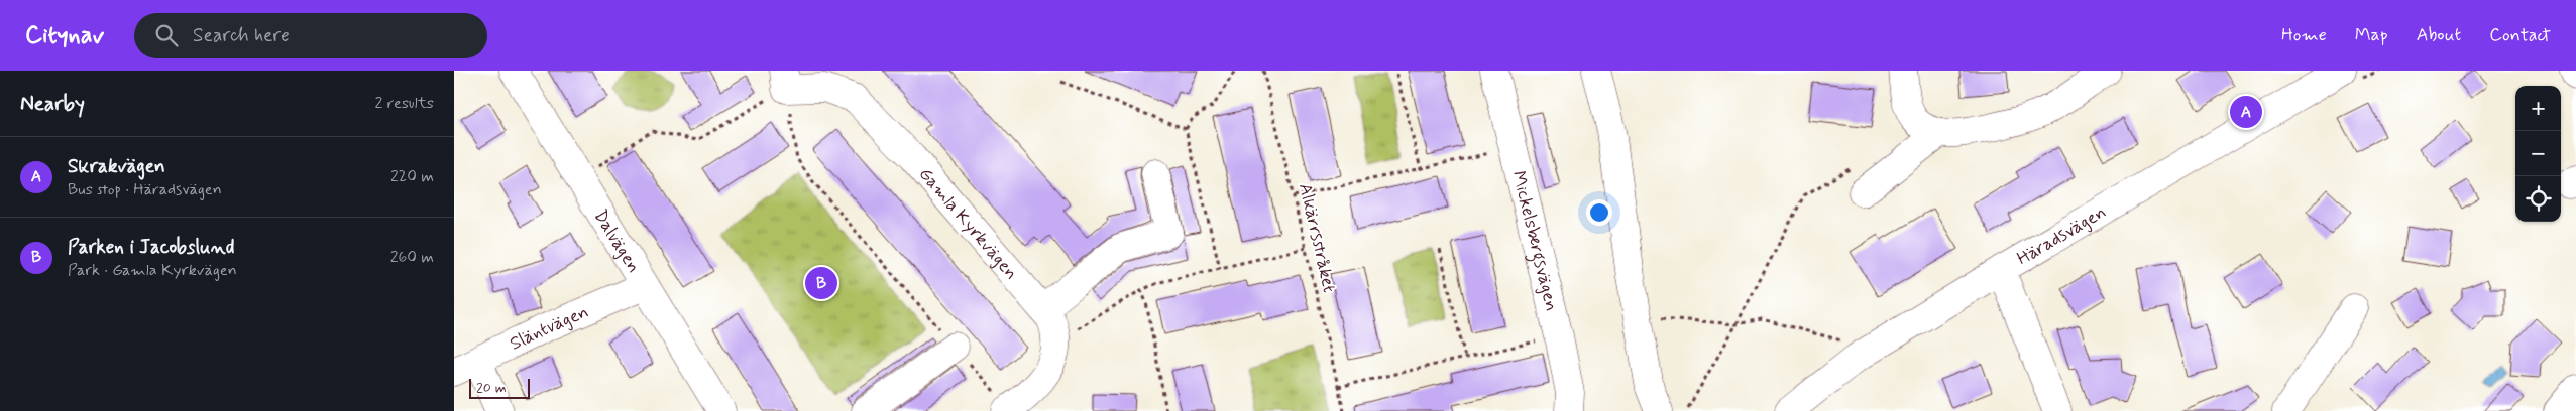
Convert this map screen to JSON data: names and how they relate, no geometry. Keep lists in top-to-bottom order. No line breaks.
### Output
{"streets":{"street":["Gamla Kyrkvägen","Häradsvägen","Dalvägen","Mickelsbergsvägen","Släntvägen"],"path":["Alkärrsstråket"]},"crossings":[["Dalvägen","Släntvägen"]],"scale_bar":"20 m","page":{"header":"Citynav","search":"Search here","nav":["Home","Map","About","Contact"],"heading":["Nearby","2 results"],"map_buttons":["+","−"],"pins":["A","B"],"list":[{"mark":"A","name":"Skrakvägen","note":"Bus stop · Häradsvägen","value":"220 m"},{"mark":"B","name":"Parken i Jacobslund","note":"Park · Gamla Kyrkvägen","value":"260 m"}],"scale":"20 m"}}
